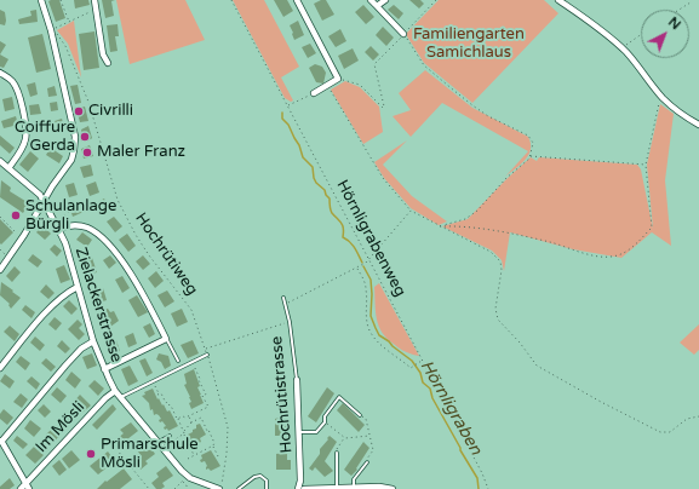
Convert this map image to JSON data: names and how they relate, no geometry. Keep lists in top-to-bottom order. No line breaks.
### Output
{"streets":{"street":["Zielackerstrasse","Hochrütistrasse","Im Mösli"],"path":["Hörnligrabenweg","Hochrütiweg"]},"crossings":[["Hochrütiweg","Zielackerstrasse"],["Zielackerstrasse","Im Mösli"]],"water":["Hörnligraben"],"parks":["Familiengarten Samichlaus"],"places":["Civrilli","Coiffure Gerda","Maler Franz","Schulanlage Bürgli","Primarschule Mösli"],"north":"top right"}
